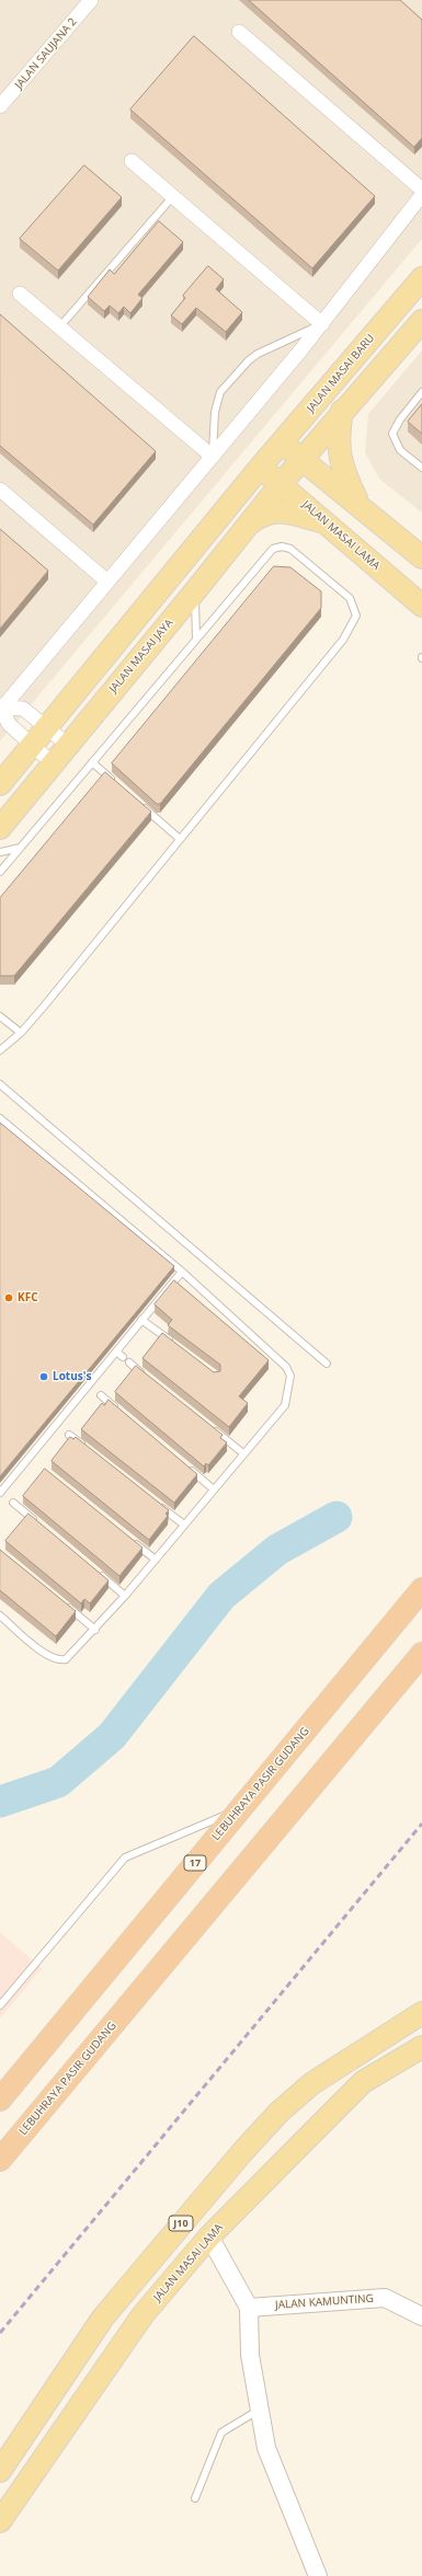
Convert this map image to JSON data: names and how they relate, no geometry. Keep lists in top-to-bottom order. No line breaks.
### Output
{"streets":{"highway":["LEBUHRAYA PASIR GUDANG","17"],"main road":["JALAN MASAI BARU","JALAN MASAI LAMA","JALAN MASAI JAYA","J10"],"street":["JALAN SAUJANA 2","JALAN KAMUNTING"]},"crossings":[["JALAN MASAI BARU","JALAN MASAI LAMA"],["JALAN MASAI LAMA","JALAN MASAI JAYA"]],"places":["KFC","Lotus's"]}
